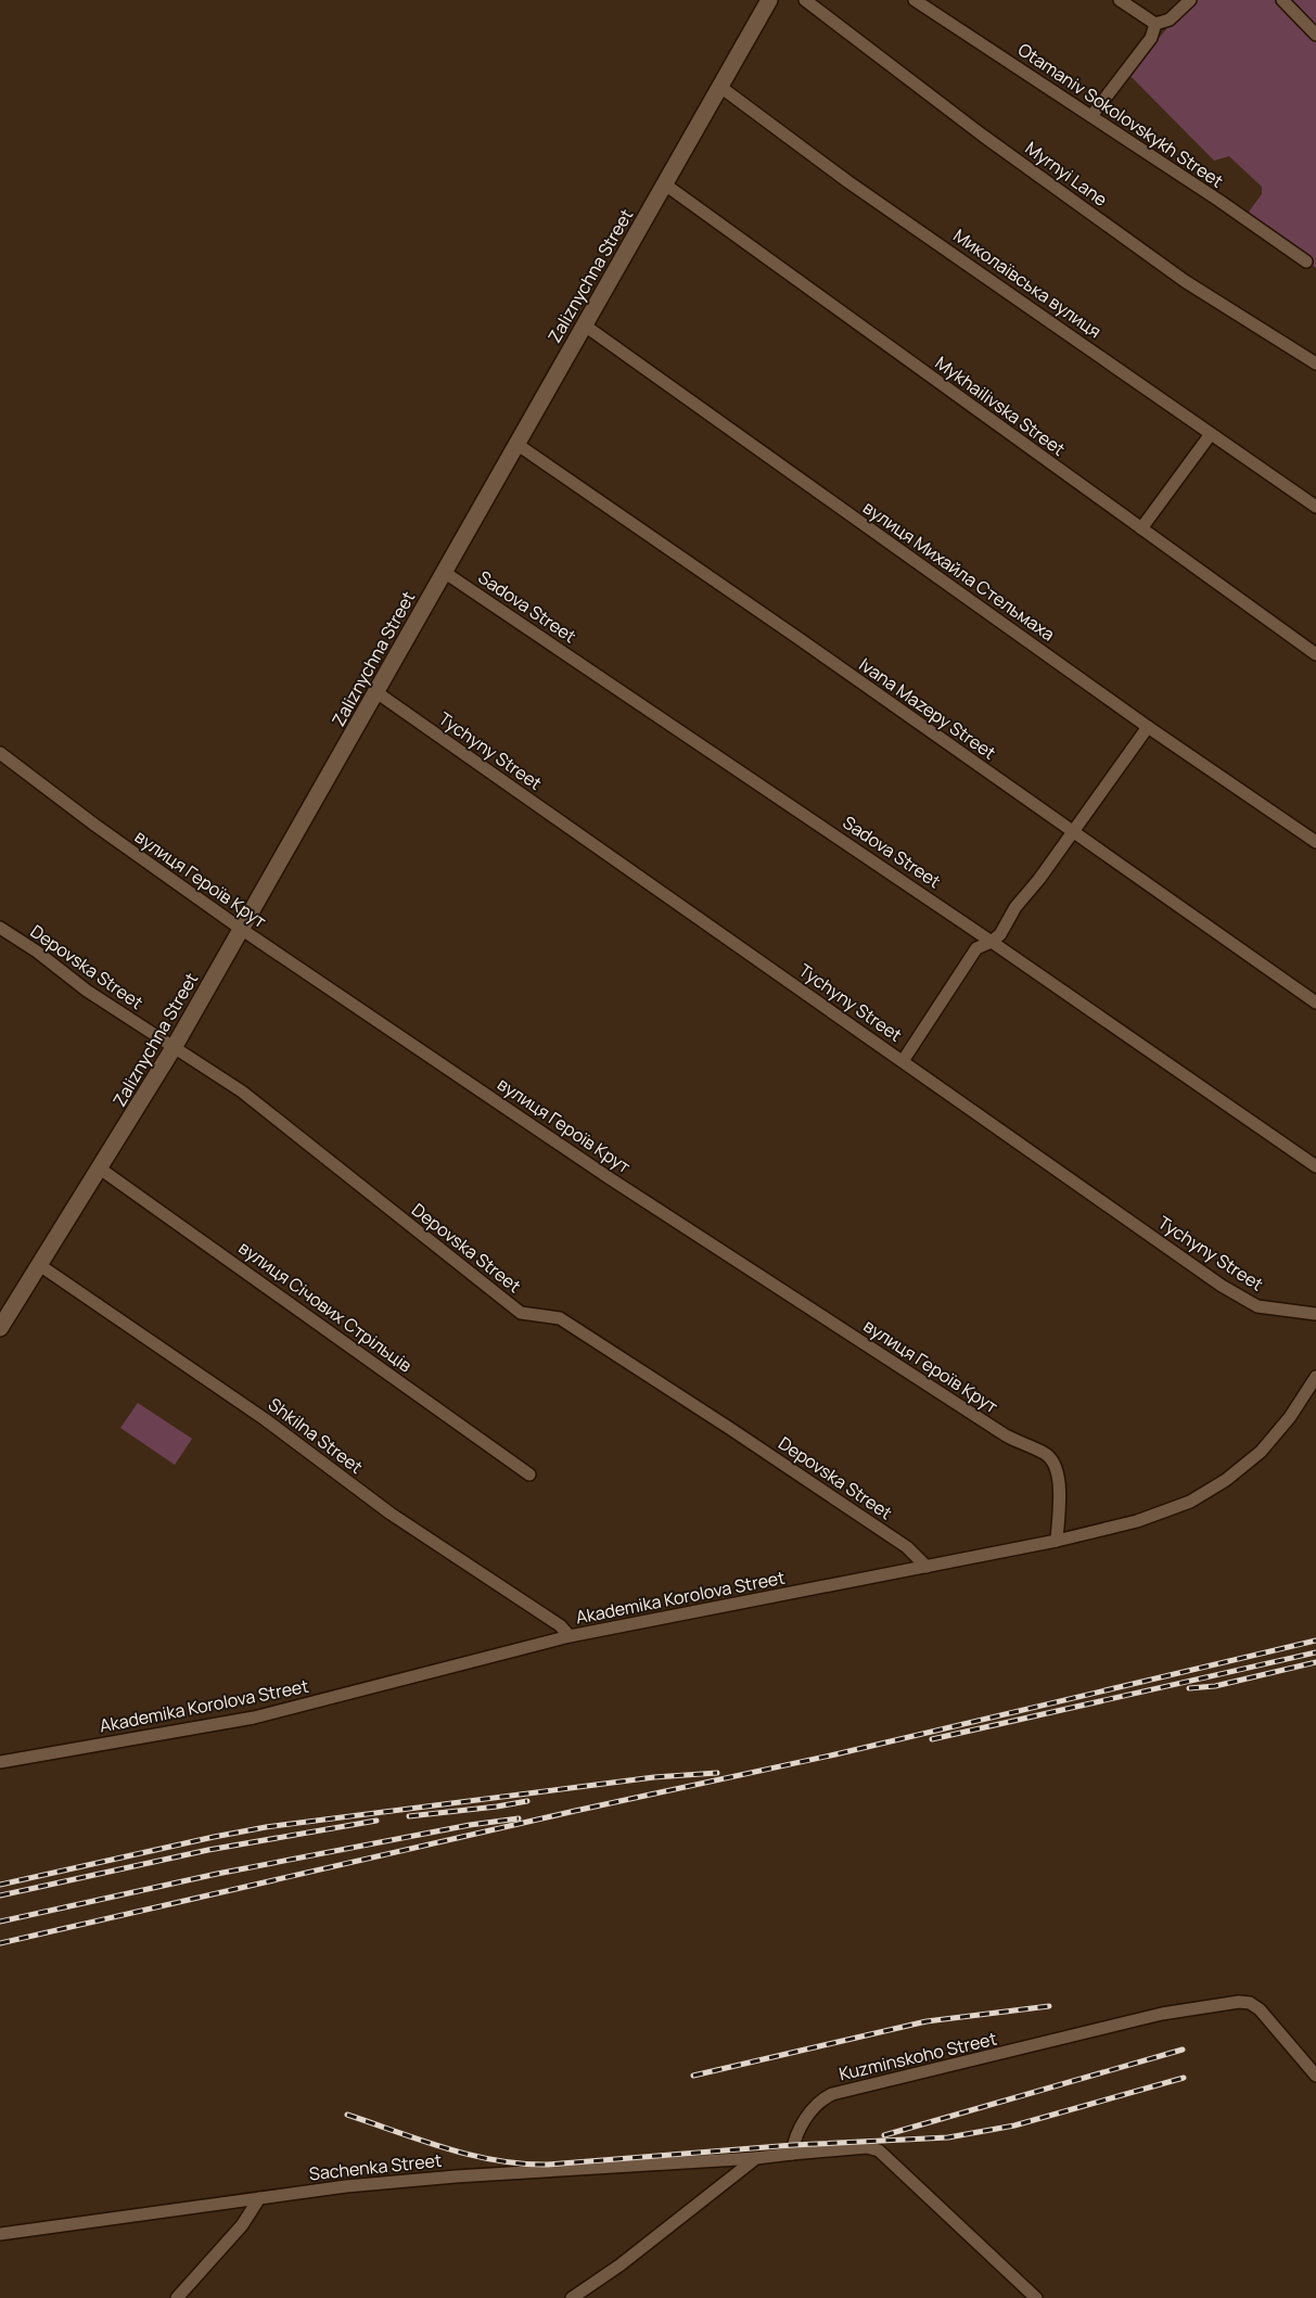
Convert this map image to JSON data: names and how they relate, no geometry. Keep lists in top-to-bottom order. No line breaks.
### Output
{"streets":{"street":["Otamaniv Sokolovskykh Street","Myrnyi Lane","Zaliznychna Street","Миколаївська вулиця","Mykhailivska Street","вулиця Михайла Стельмаха","Sadova Street","Ivana Mazepy Street","Tychyny Street","вулиця Героїв Крут","Depovska Street","вулиця Січових Стрільців","Shkilna Street","Akademika Korolova Street","Kuzminskoho Street","Sachenka Street"]},"crossings":[["Zaliznychna Street","Миколаївська вулиця"],["Zaliznychna Street","Mykhailivska Street"],["Zaliznychna Street","вулиця Михайла Стельмаха"],["Zaliznychna Street","Sadova Street"],["Zaliznychna Street","Ivana Mazepy Street"],["Zaliznychna Street","Tychyny Street"],["Zaliznychna Street","вулиця Героїв Крут"],["Zaliznychna Street","Depovska Street"],["Zaliznychna Street","вулиця Січових Стрільців"],["Zaliznychna Street","Shkilna Street"],["вулиця Героїв Крут","Akademika Korolova Street"],["Depovska Street","Akademika Korolova Street"],["Shkilna Street","Akademika Korolova Street"]]}
